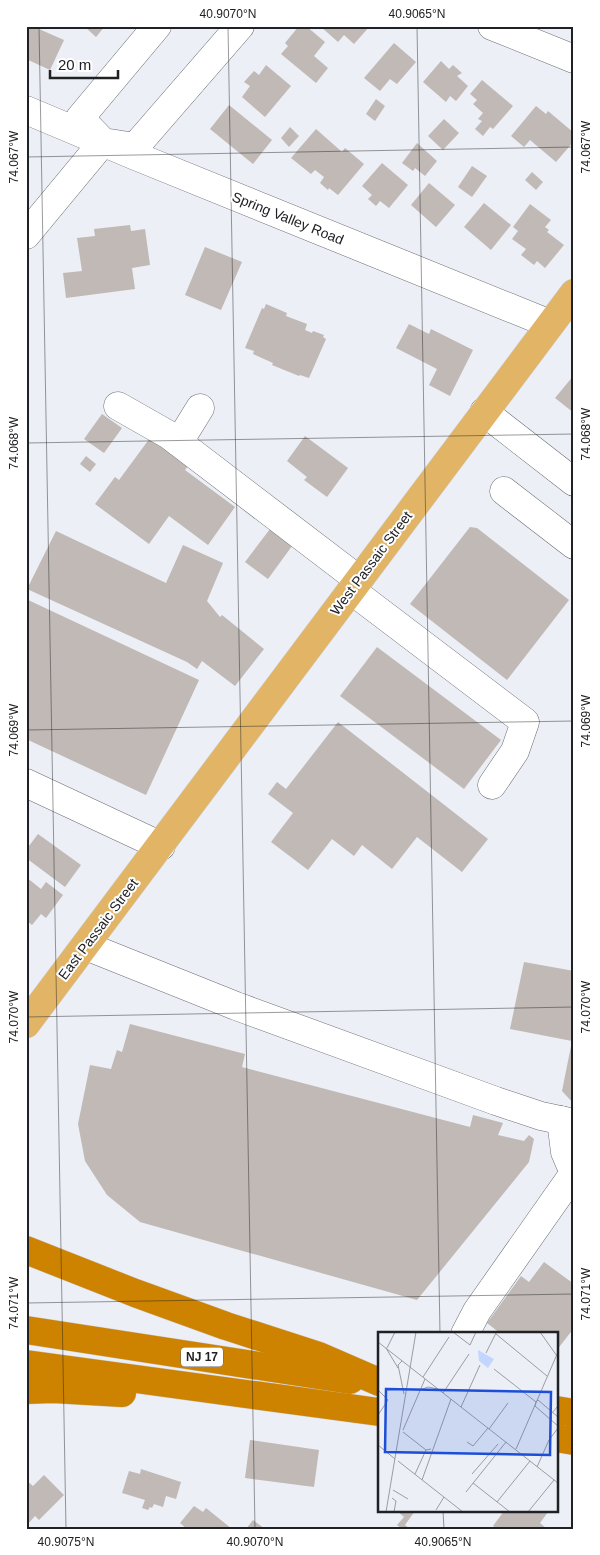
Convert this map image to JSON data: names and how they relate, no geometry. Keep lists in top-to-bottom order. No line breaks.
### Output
{"streets":{"highway":["NJ 17"],"main road":["West Passaic Street","East Passaic Street"],"street":["Spring Valley Road"]},"crossings":[["Spring Valley Road","West Passaic Street"],["West Passaic Street","East Passaic Street"]],"scale_bar":"20 m","coordinates":["40.9070°N","40.9065°N","74.067°W","74.068°W","74.069°W","74.070°W","74.071°W","40.9075°N"]}
